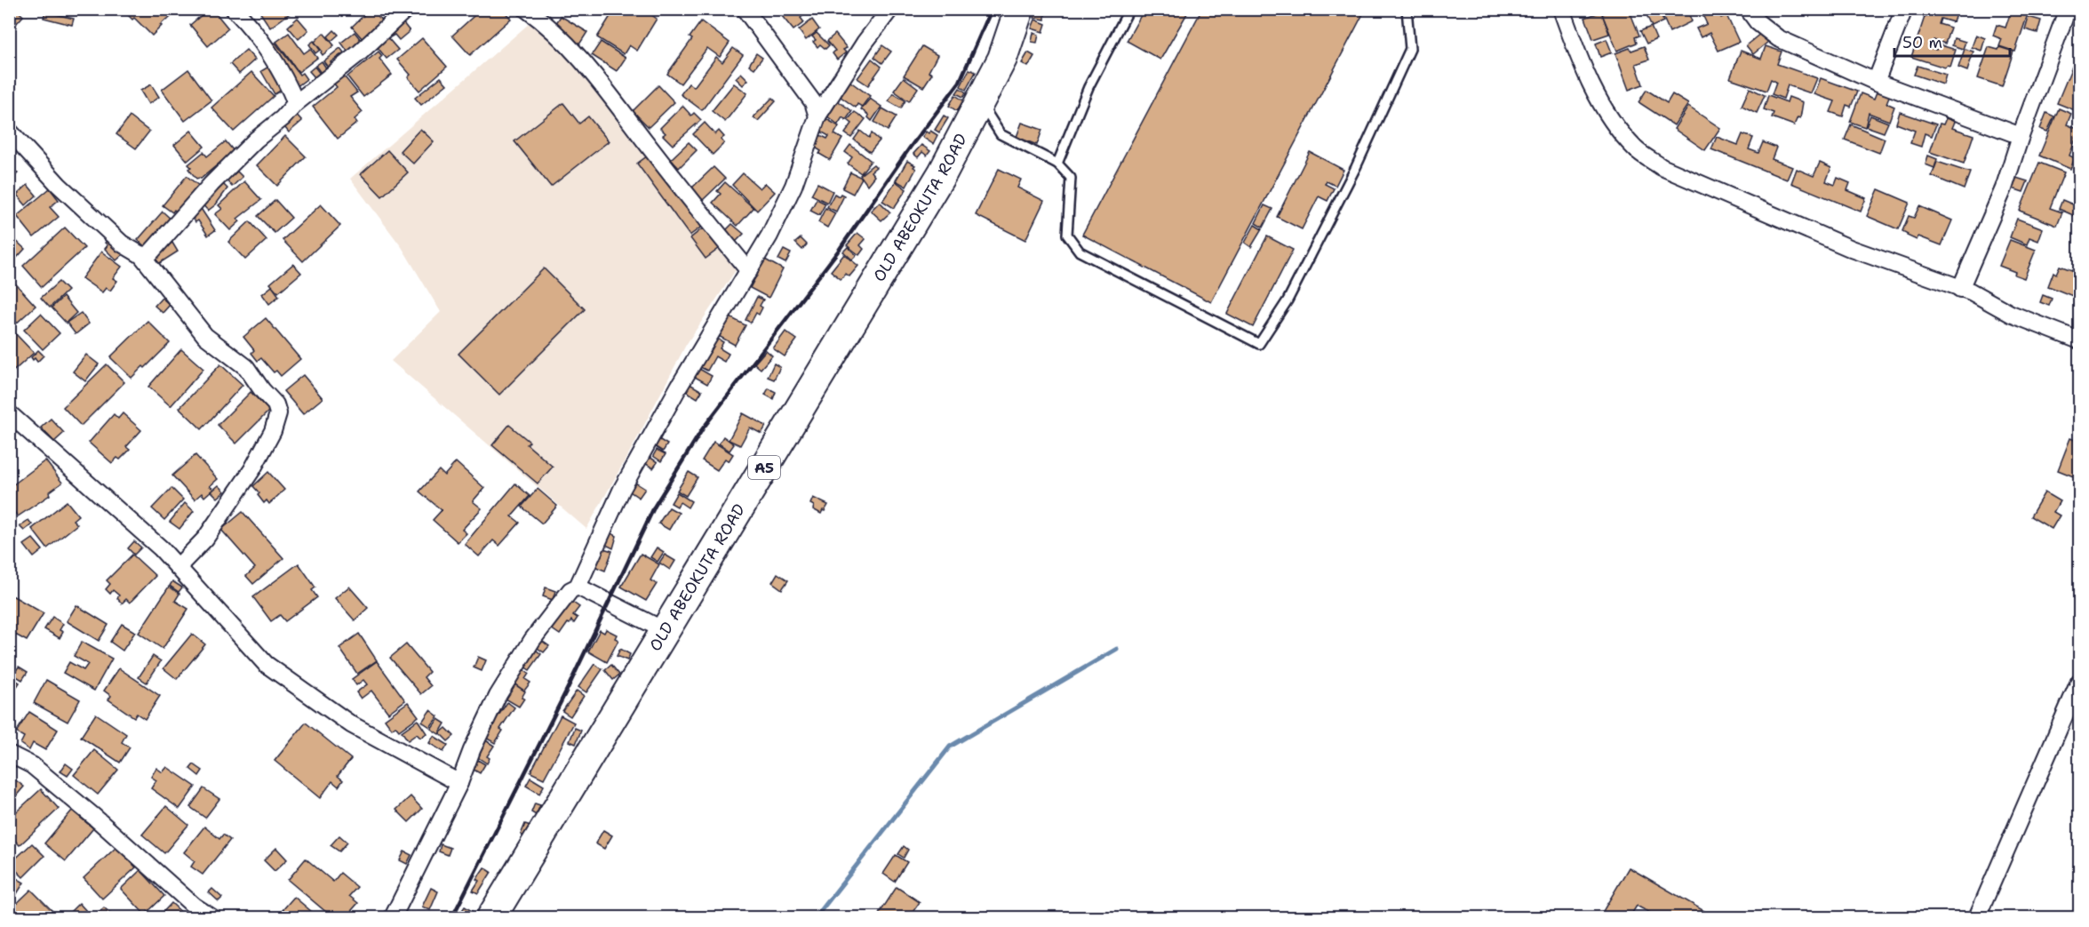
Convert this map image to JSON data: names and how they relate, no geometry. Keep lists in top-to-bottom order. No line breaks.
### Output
{"streets":{"highway":["OLD ABEOKUTA ROAD","A5"]},"scale_bar":"50 m"}
